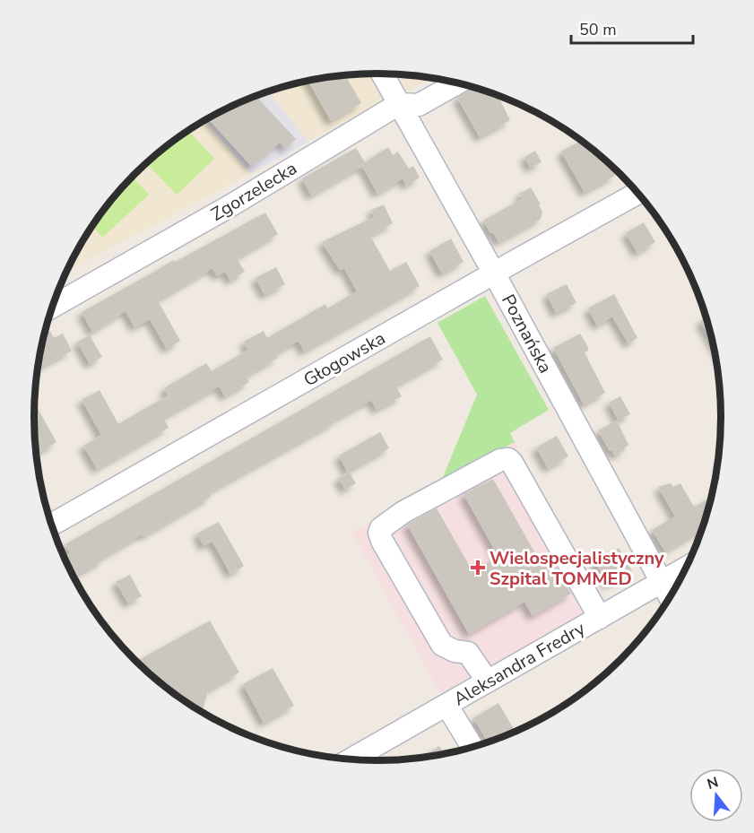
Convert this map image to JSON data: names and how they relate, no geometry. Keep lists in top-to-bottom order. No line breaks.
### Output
{"streets":{"street":["Zgorzelecka","Poznańska","Głogowska","Aleksandra Fredry"]},"crossings":[["Zgorzelecka","Poznańska"],["Poznańska","Głogowska"],["Poznańska","Aleksandra Fredry"]],"places":{"health":["Wielospecjalistyczny Szpital TOMMED"]},"scale_bar":"50 m","north":"top"}
